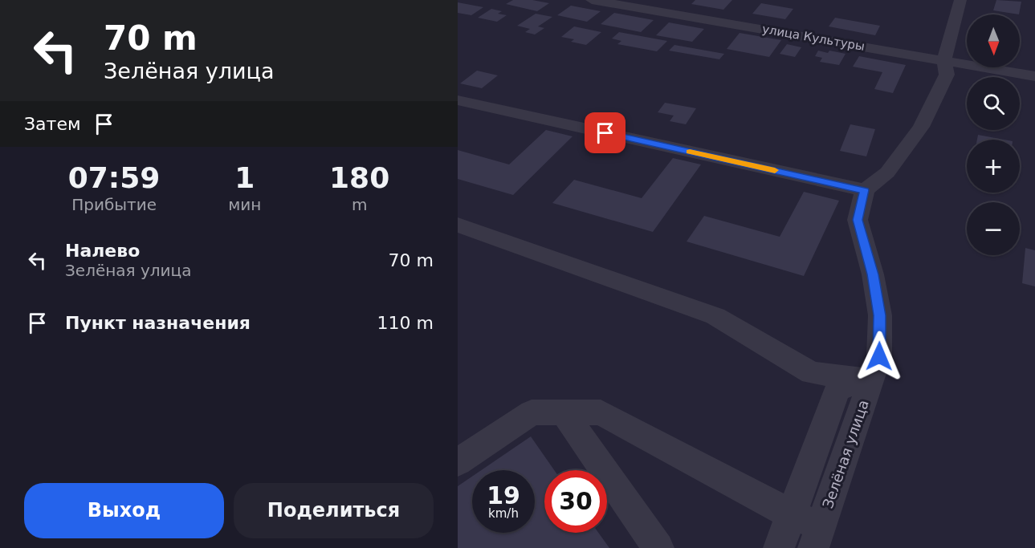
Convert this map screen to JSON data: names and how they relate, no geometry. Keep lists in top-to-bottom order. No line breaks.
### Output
{"streets":{"street":["улица Культуры","Зелёная улица"]},"north":"bottom","page":{"turn":["70 m","Зелёная улица"],"map_buttons":["+","−"],"then":"Затем","eta":["07:59","Прибытие","1","мин","180","m"],"list":[{"name":"Налево","note":"Зелёная улица","value":"70 m"},{"name":"Пункт назначения","value":"110 m"}],"speed":"19 km/h","limit":"30","buttons":["Выход","Поделиться"]}}
